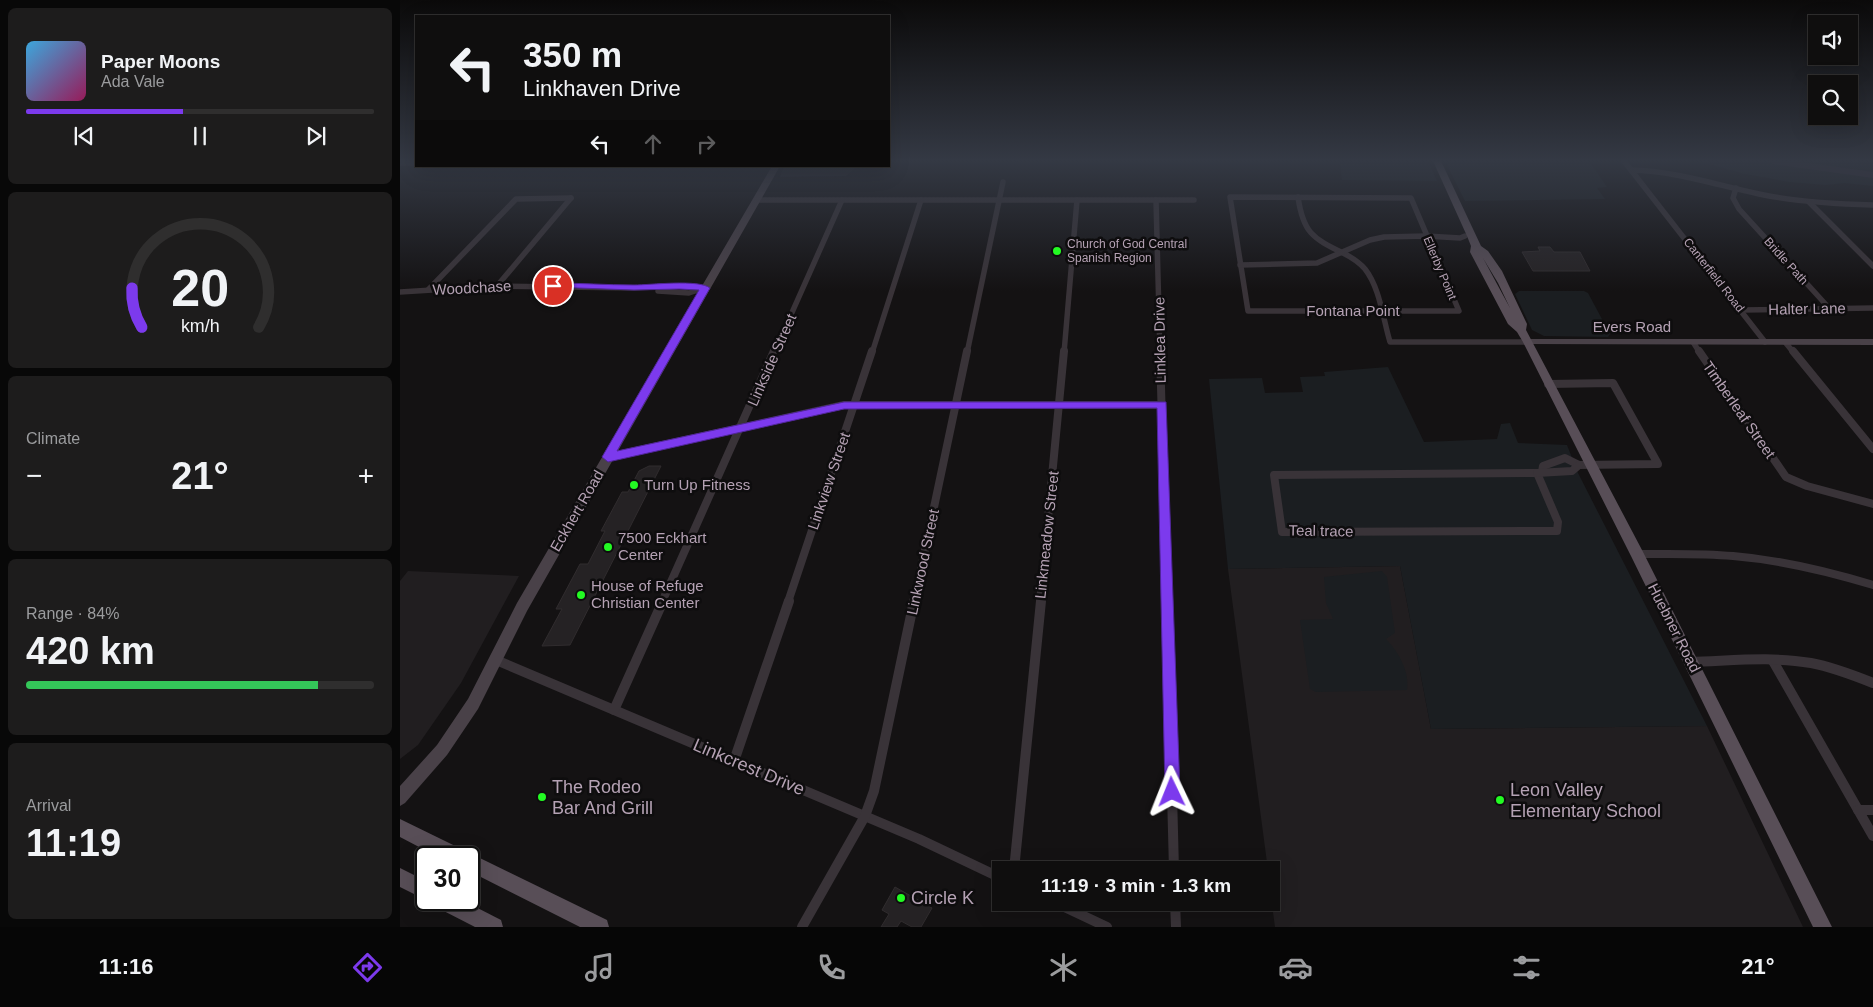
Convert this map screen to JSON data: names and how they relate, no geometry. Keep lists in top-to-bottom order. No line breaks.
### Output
{"streets":{"main road":["Evers Road","Eckhert Road","Huebner Road"],"street":["Bridle Path","Ellerby Point","Canterfield Road","Woodchase","Halter Lane","Fontana Point","Linklea Drive","Linkside Street","Timberleaf Street","Linkview Street","Teal trace","Linkmeadow Street","Linkwood Street","Linkcrest Drive"]},"crossings":[["Bridle Path","Halter Lane"],["Ellerby Point","Fontana Point"],["Canterfield Road","Halter Lane"],["Canterfield Road","Evers Road"],["Woodchase","Eckhert Road"],["Fontana Point","Evers Road"],["Evers Road","Timberleaf Street"],["Evers Road","Huebner Road"],["Linkside Street","Linkcrest Drive"],["Linkview Street","Linkcrest Drive"],["Eckhert Road","Linkcrest Drive"],["Teal trace","Huebner Road"],["Linkwood Street","Linkcrest Drive"]],"places":["Church of God Central Spanish Region","Turn Up Fitness","7500 Eckhart Center","House of Refuge Christian Center","The Rodeo Bar And Grill","Leon Valley Elementary School","Circle K"],"page":{"turn":["350 m","Linkhaven Drive"],"song":["Paper Moons","Ada Vale"],"tile":["Climate",["Range · 84%","420 km"],["Arrival","11:19"]],"heat":["−","21°","+"],"limit":"30","trip":"11:19 · 3 min · 1.3 km","tabs":["11:16","21°"],"gauge":["20","km/h"]}}
